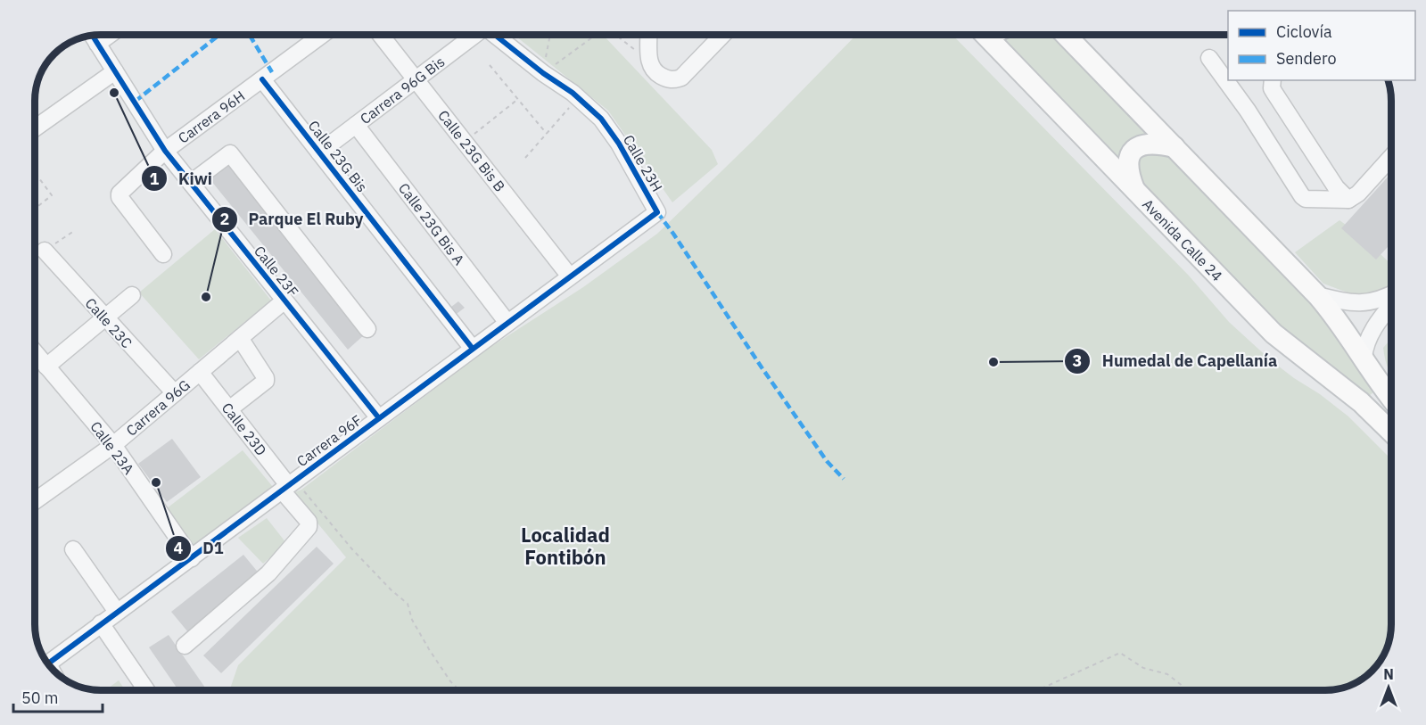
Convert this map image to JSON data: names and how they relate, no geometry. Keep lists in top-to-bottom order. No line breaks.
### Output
{"streets":{"main road":["Avenida Calle 24"],"street":["Carrera 96G Bis","Carrera 96H","Calle 23G Bis B","Calle 23G Bis","Calle 23H","Calle 23G Bis A","Calle 23F","Calle 23C","Carrera 96G","Calle 23D","Carrera 96F","Calle 23A"]},"crossings":[["Carrera 96G Bis","Calle 23G Bis B"],["Carrera 96G Bis","Calle 23G Bis"],["Carrera 96G Bis","Calle 23G Bis A"],["Carrera 96H","Calle 23G Bis"],["Carrera 96H","Calle 23F"],["Calle 23G Bis B","Carrera 96F"],["Calle 23G Bis","Carrera 96F"],["Calle 23H","Carrera 96F"],["Calle 23G Bis A","Carrera 96F"],["Calle 23F","Carrera 96G"],["Calle 23F","Carrera 96F"],["Calle 23C","Carrera 96G"],["Carrera 96G","Calle 23D"],["Carrera 96G","Calle 23A"],["Calle 23D","Carrera 96F"],["Carrera 96F","Calle 23A"]],"districts":["Localidad Fontibón"],"places":["Kiwi","Parque El Ruby","Humedal de Capellanía","D1"],"legend":["Ciclovía","Sendero"],"scale_bar":"50 m","north":"top"}
